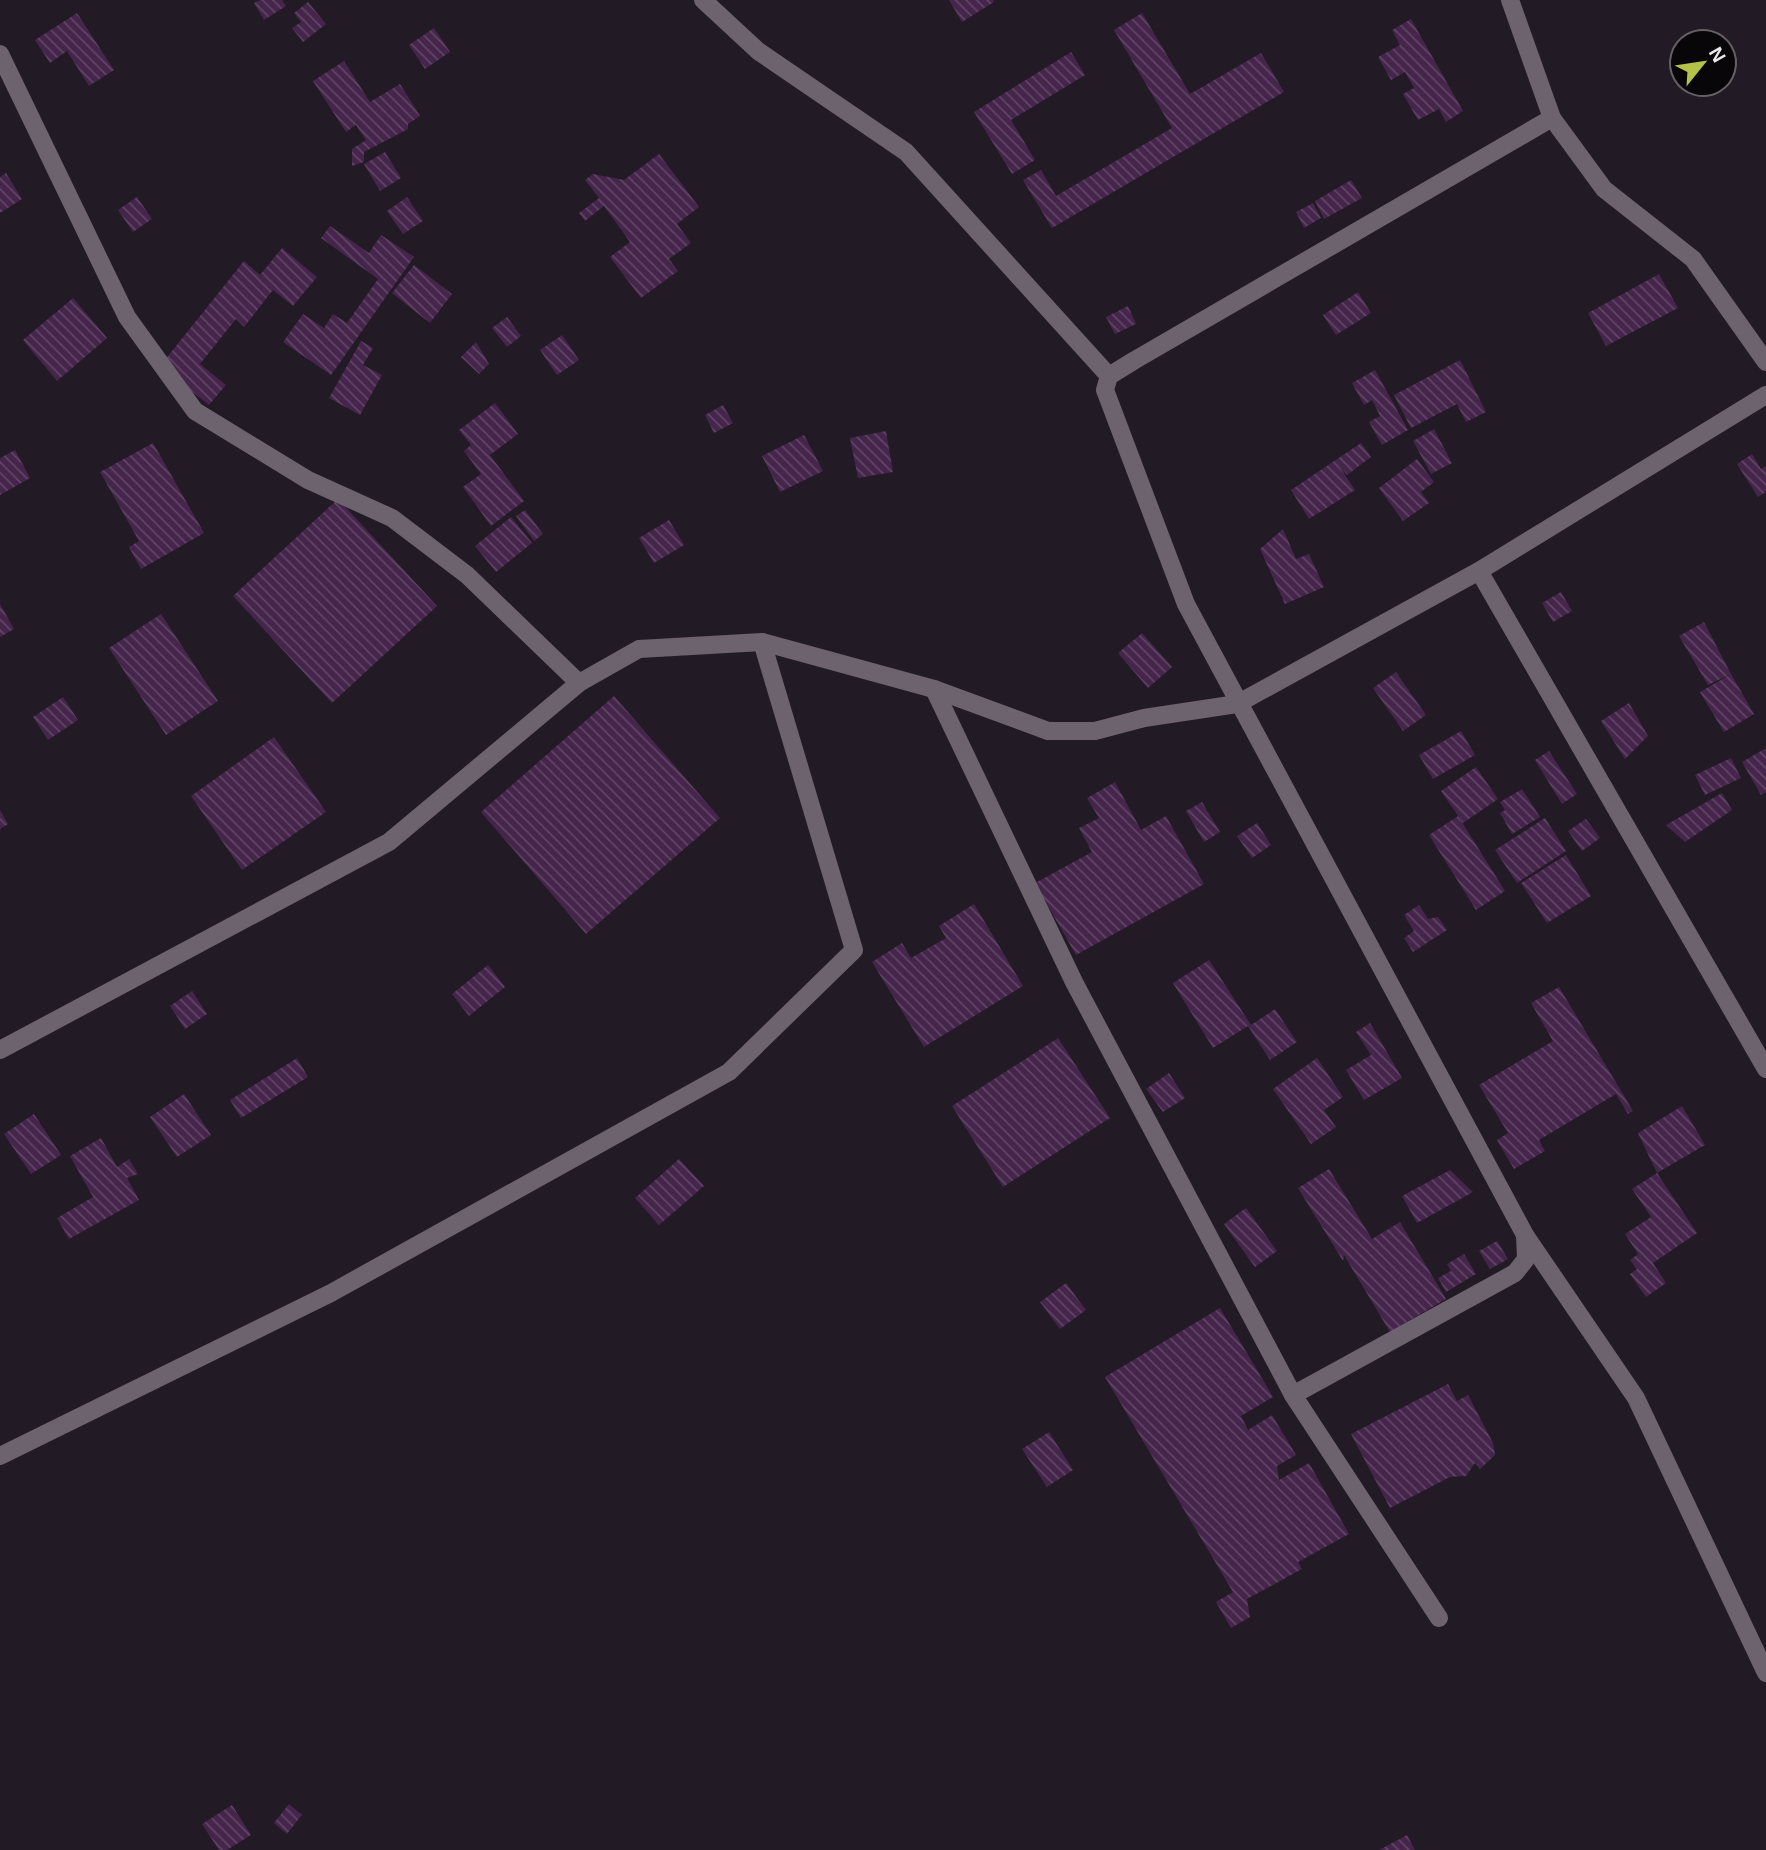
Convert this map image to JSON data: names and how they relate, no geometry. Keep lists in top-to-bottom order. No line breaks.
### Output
{"north":"top right"}
